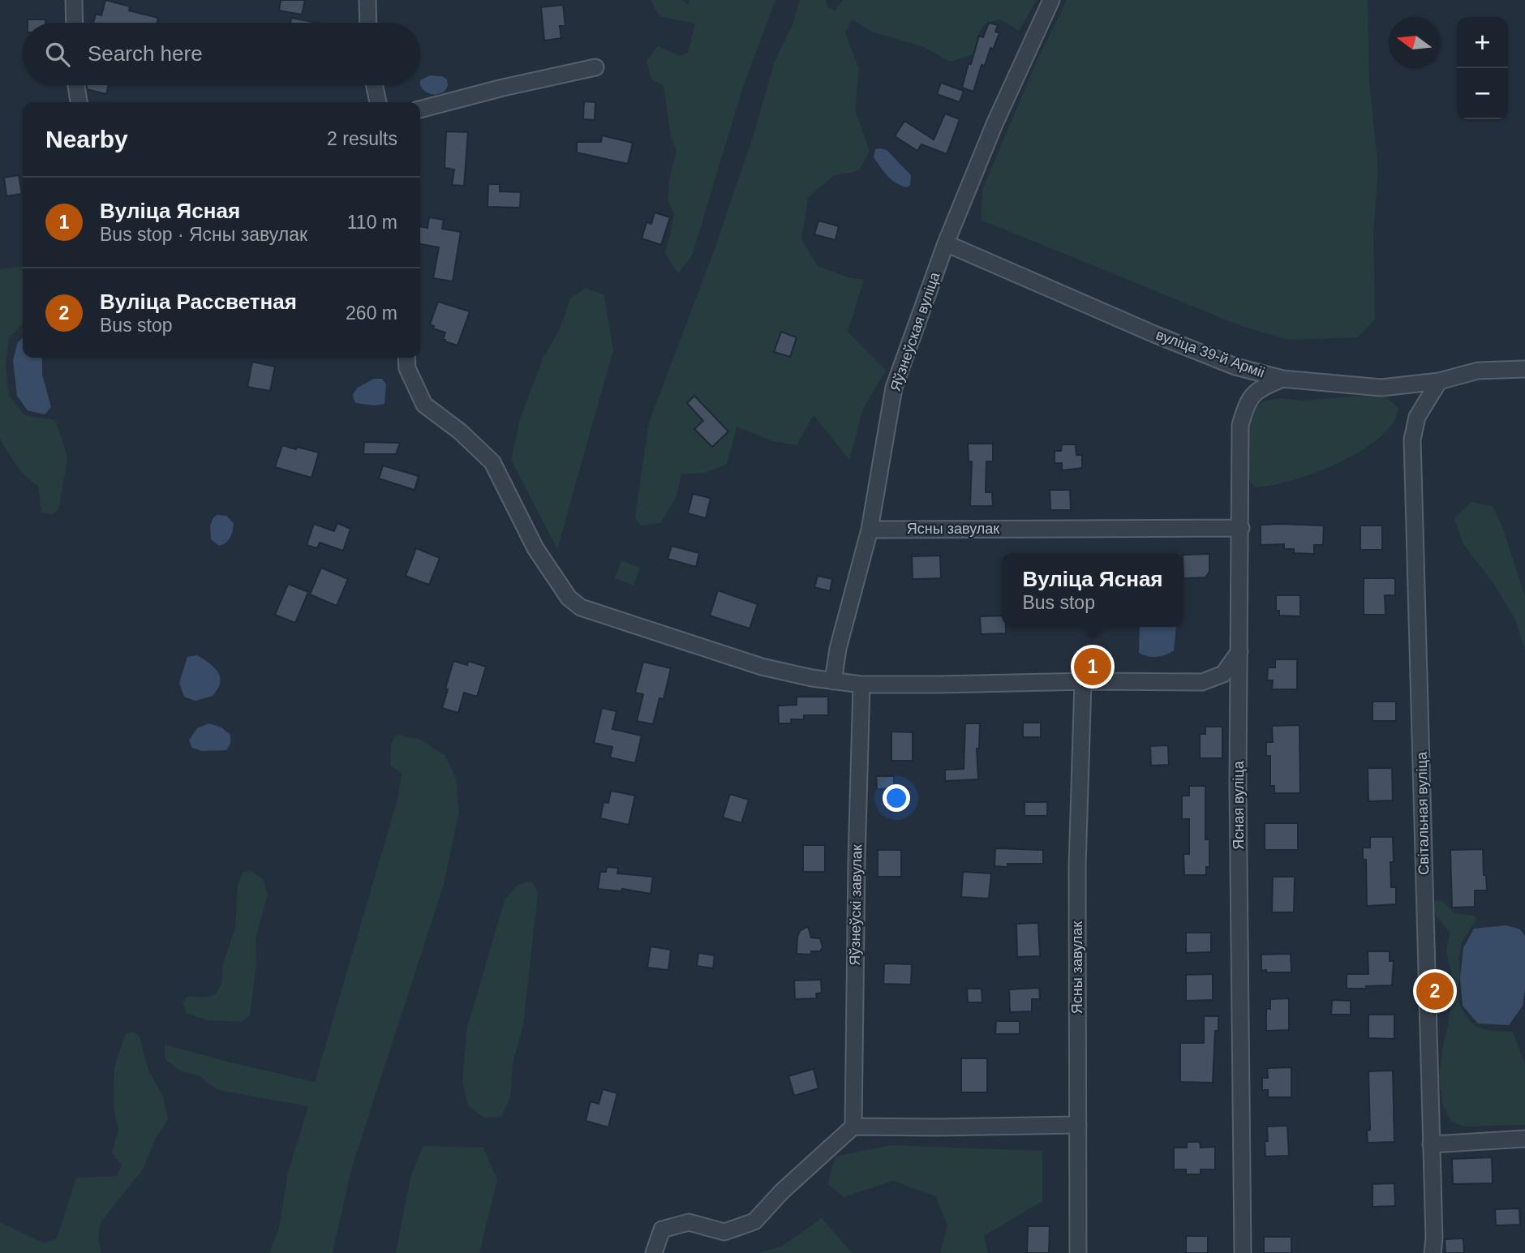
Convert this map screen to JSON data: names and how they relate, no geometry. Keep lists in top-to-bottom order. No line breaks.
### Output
{"streets":{"street":["Яўзнеўская вуліца","вуліца 39-й Арміі","Ясны завулак","Ясная вуліца","Світальная вуліца","Яўзнеўскі завулак"]},"crossings":[["Яўзнеўская вуліца","вуліца 39-й Арміі"],["Яўзнеўская вуліца","Ясны завулак"],["вуліца 39-й Арміі","Ясная вуліца"],["вуліца 39-й Арміі","Світальная вуліца"],["Ясны завулак","Ясная вуліца"]],"north":"left","page":{"map_buttons":["+","−"],"search":"Search here","heading":["Nearby","2 results"],"list":[{"mark":"1","name":"Вуліца Ясная","note":"Bus stop · Ясны завулак","value":"110 m"},{"mark":"2","name":"Вуліца Рассветная","note":"Bus stop","value":"260 m"}],"popup":["Вуліца Ясная","Bus stop"],"pins":["1","2"]}}
